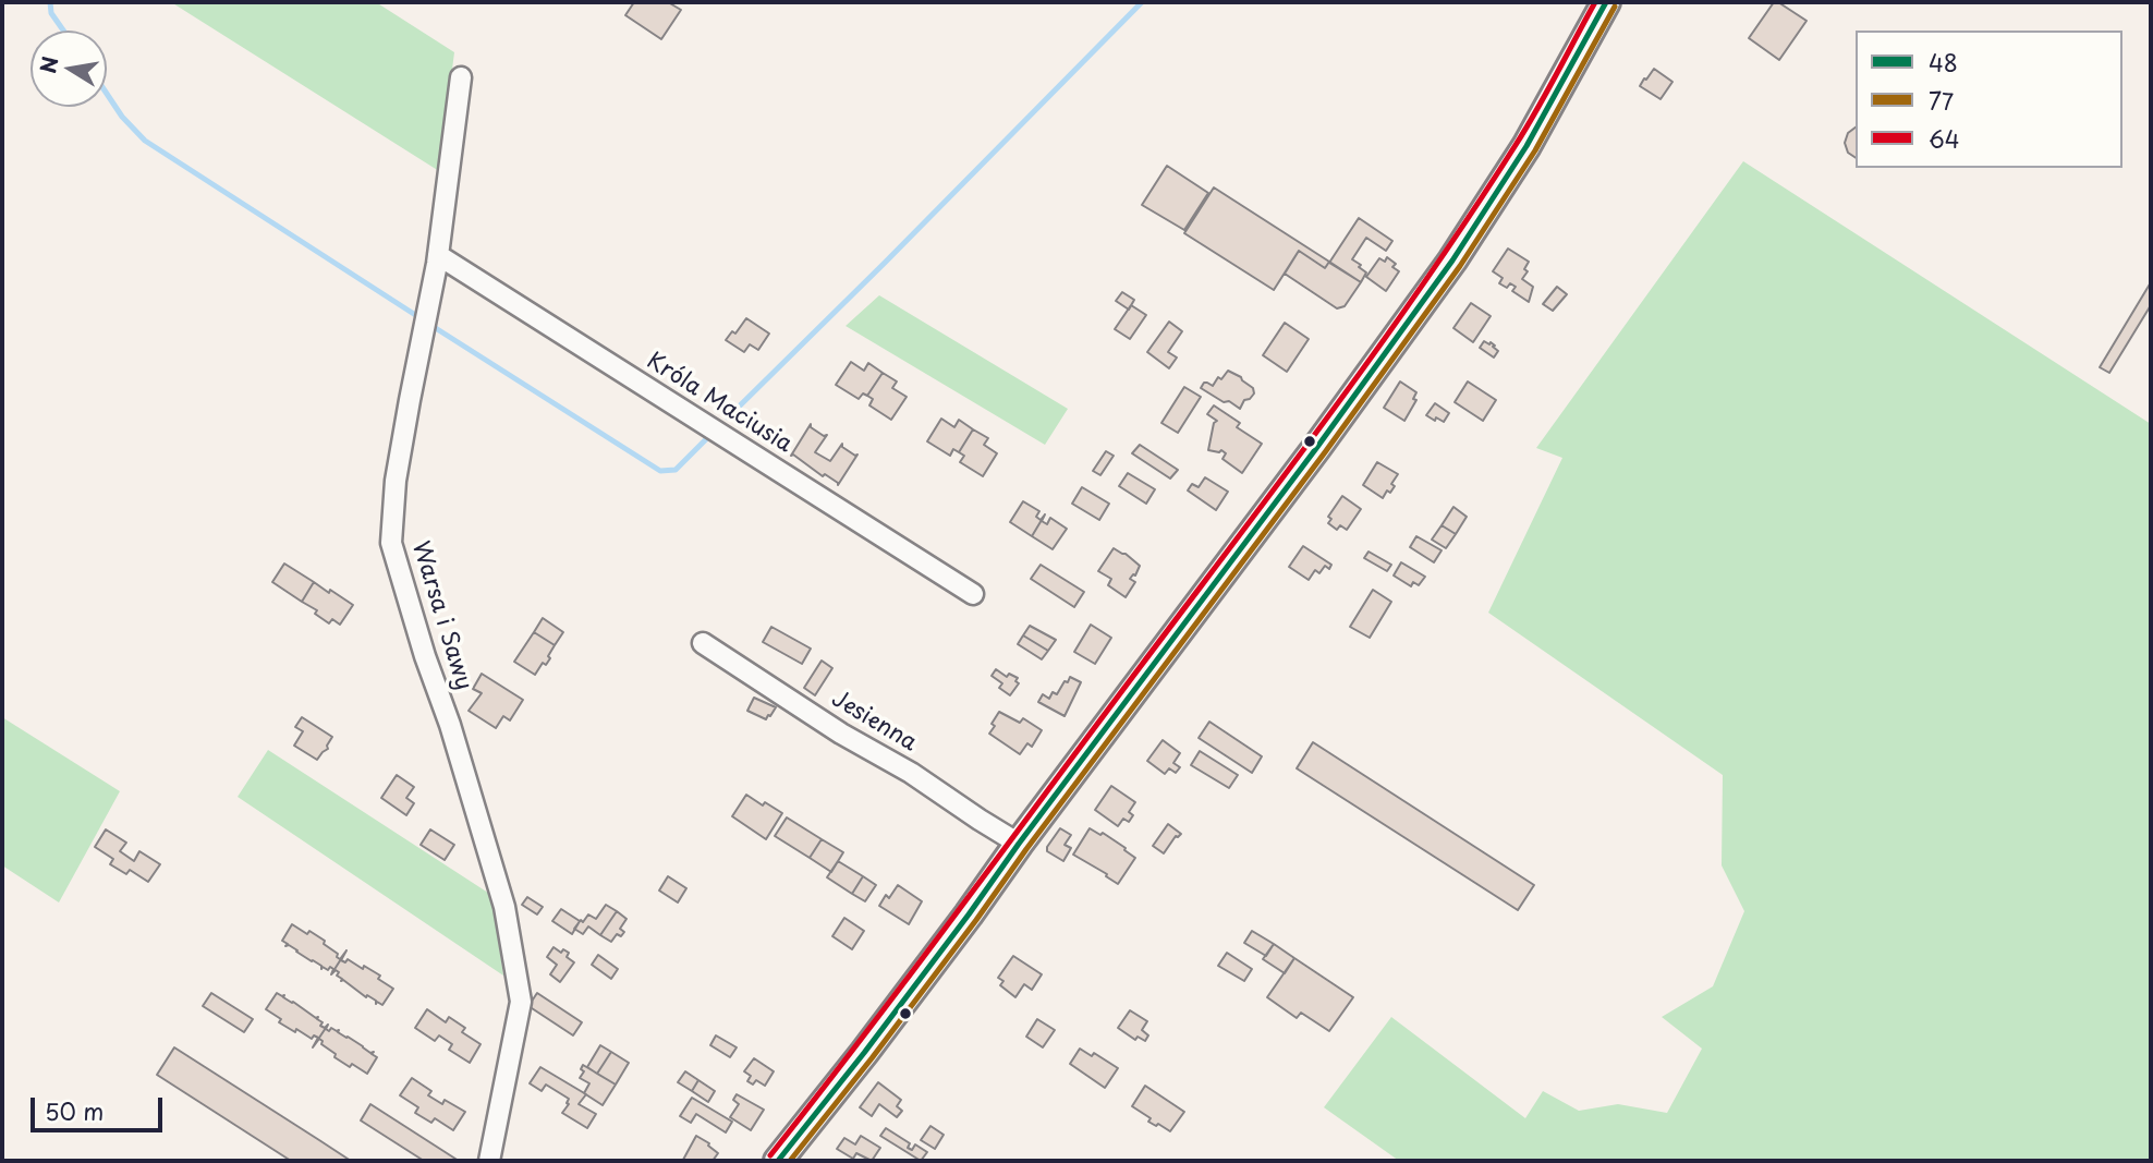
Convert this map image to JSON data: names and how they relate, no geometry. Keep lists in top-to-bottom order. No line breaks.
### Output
{"streets":{"street":["Króla Maciusia","Warsa i Sawy","Jesienna"]},"crossings":[["Króla Maciusia","Warsa i Sawy"]],"lines":["transit line 48","transit line 64","transit line 77"],"legend":["48","77","64"],"scale_bar":"50 m","north":"left"}
